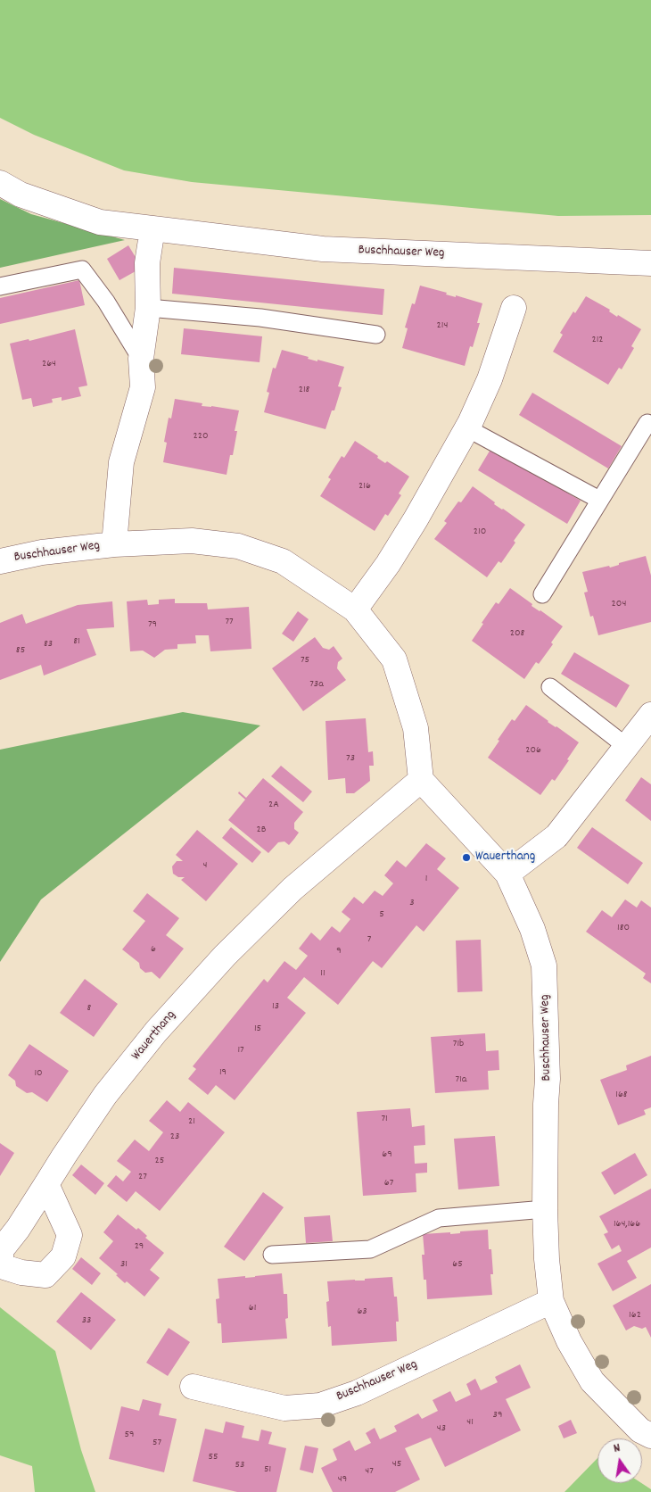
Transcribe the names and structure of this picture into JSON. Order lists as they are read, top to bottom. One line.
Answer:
{"streets":{"street":["Buschhauser Weg","Wauerthang"]},"crossings":[["Buschhauser Weg","Wauerthang"]],"places":["Wauerthang"],"house_numbers":["214","212","264","218","220","216","210","204","77","79","208","81","83","85","75","73a","206","73","2A","2B","4","1","3","5","180","7","6","9","11","13","8","15","71b","17","19","10","71a","168","71","21","23","69","25","27","67","164,166","29","31","65","61","63","162","33","39","41","43","59","57","55","45","53","51","47","49"],"north":"top"}
